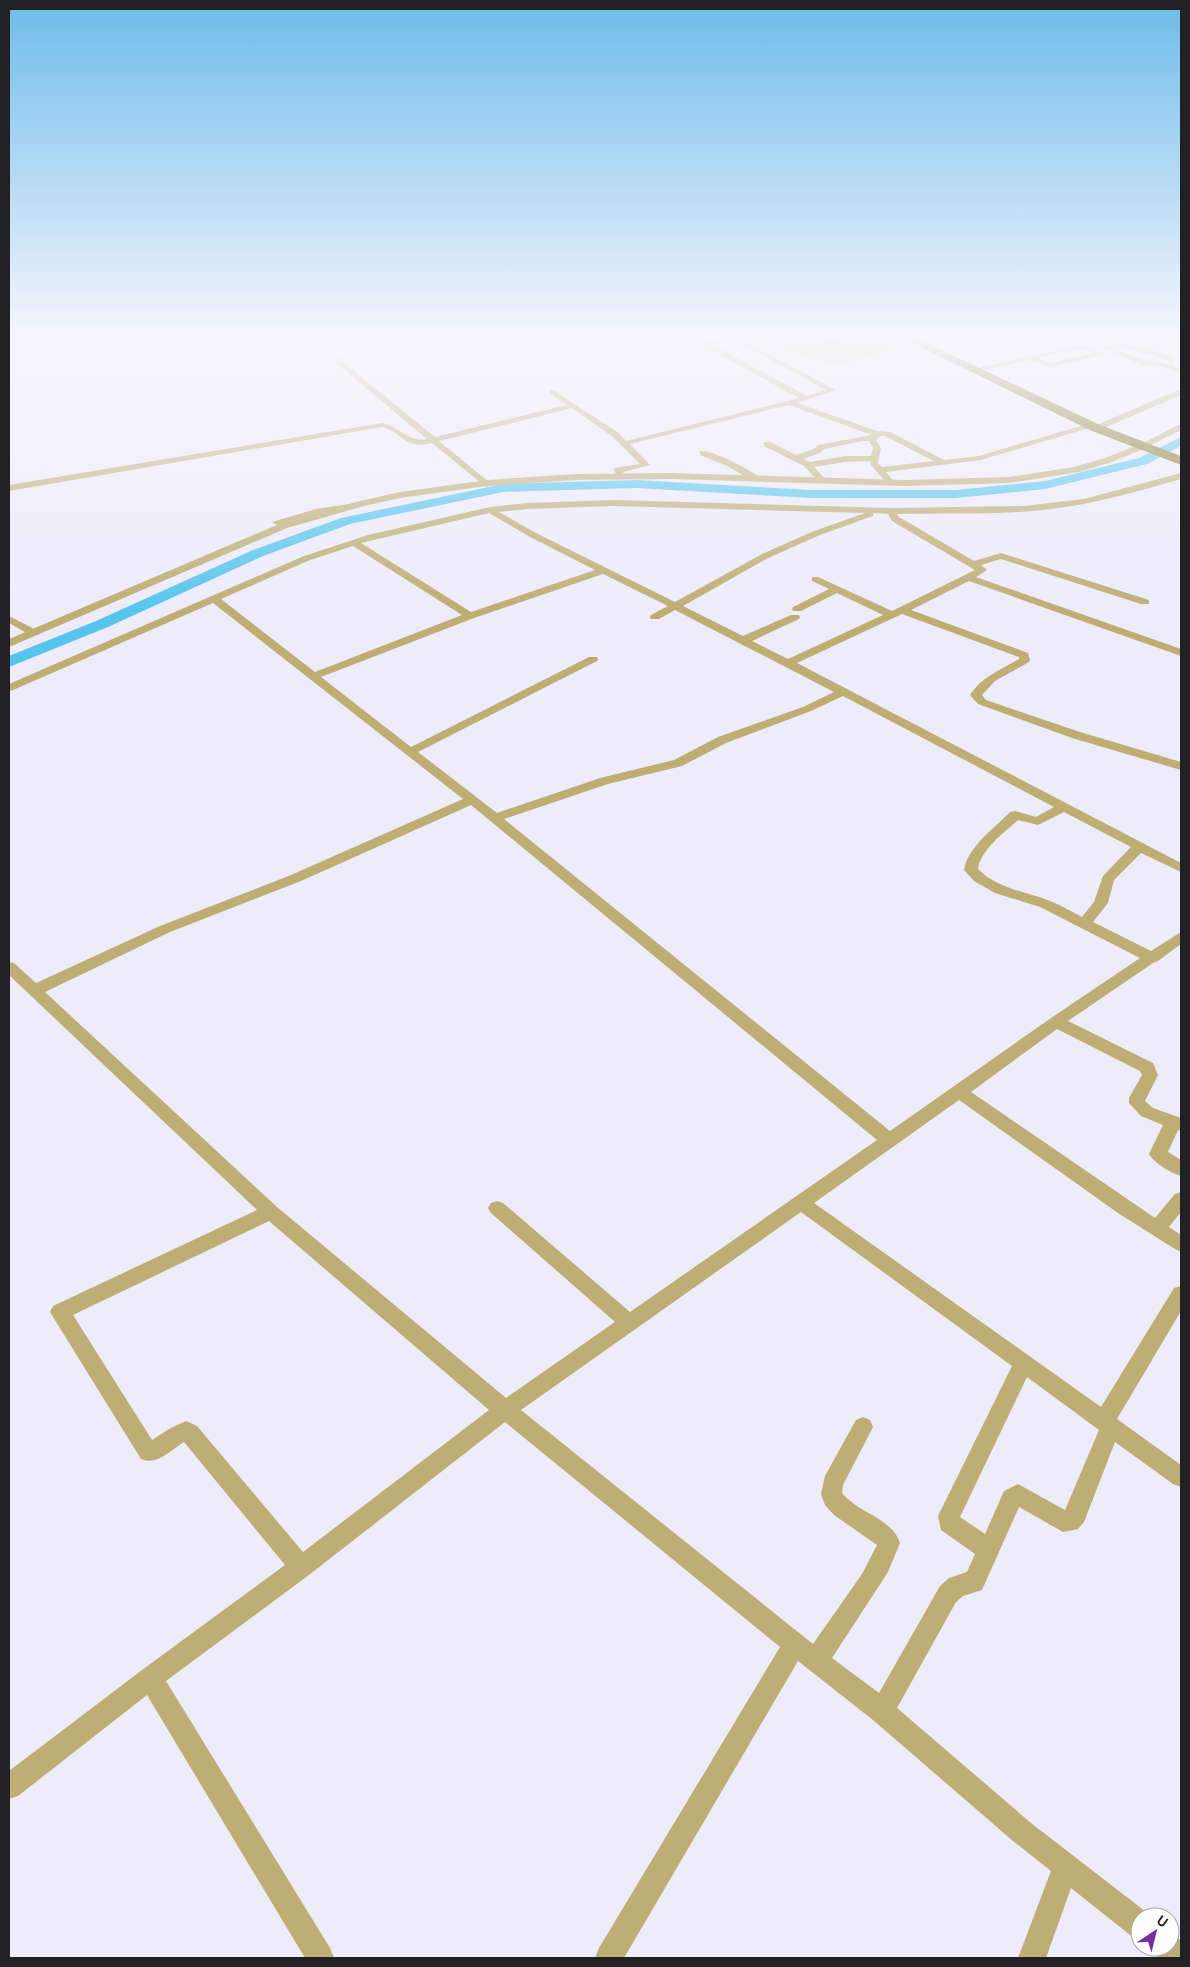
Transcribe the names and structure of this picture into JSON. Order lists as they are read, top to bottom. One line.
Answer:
{"north":"top right"}
